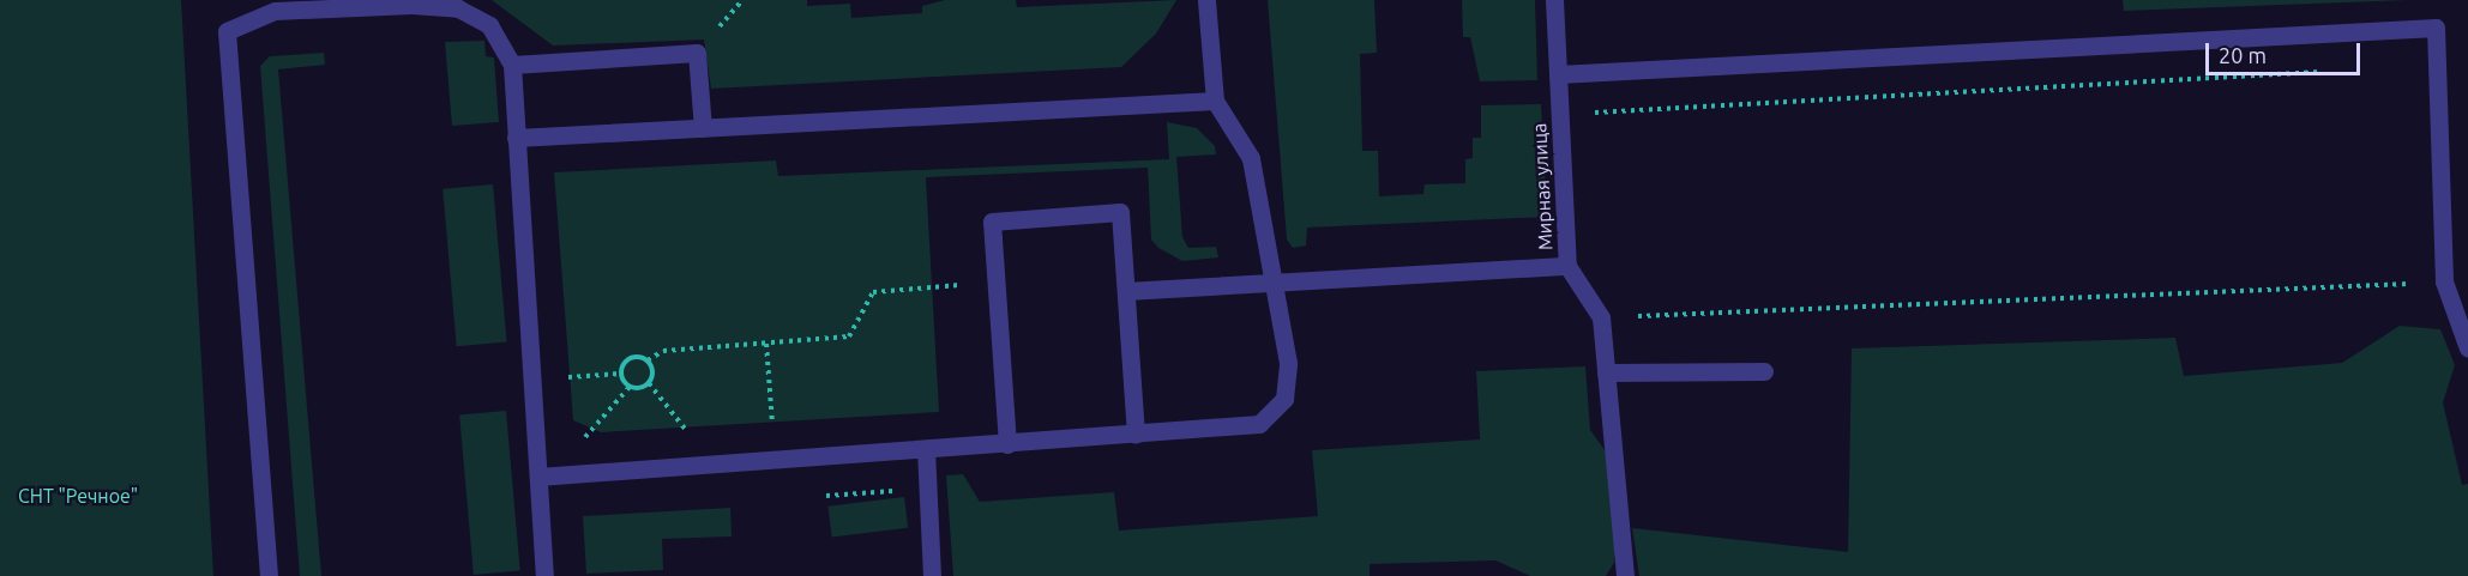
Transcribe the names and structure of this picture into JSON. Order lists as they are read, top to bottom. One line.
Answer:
{"streets":{"street":["Мирная улица"]},"parks":["СНТ \"Речное\""],"scale_bar":"20 m"}
